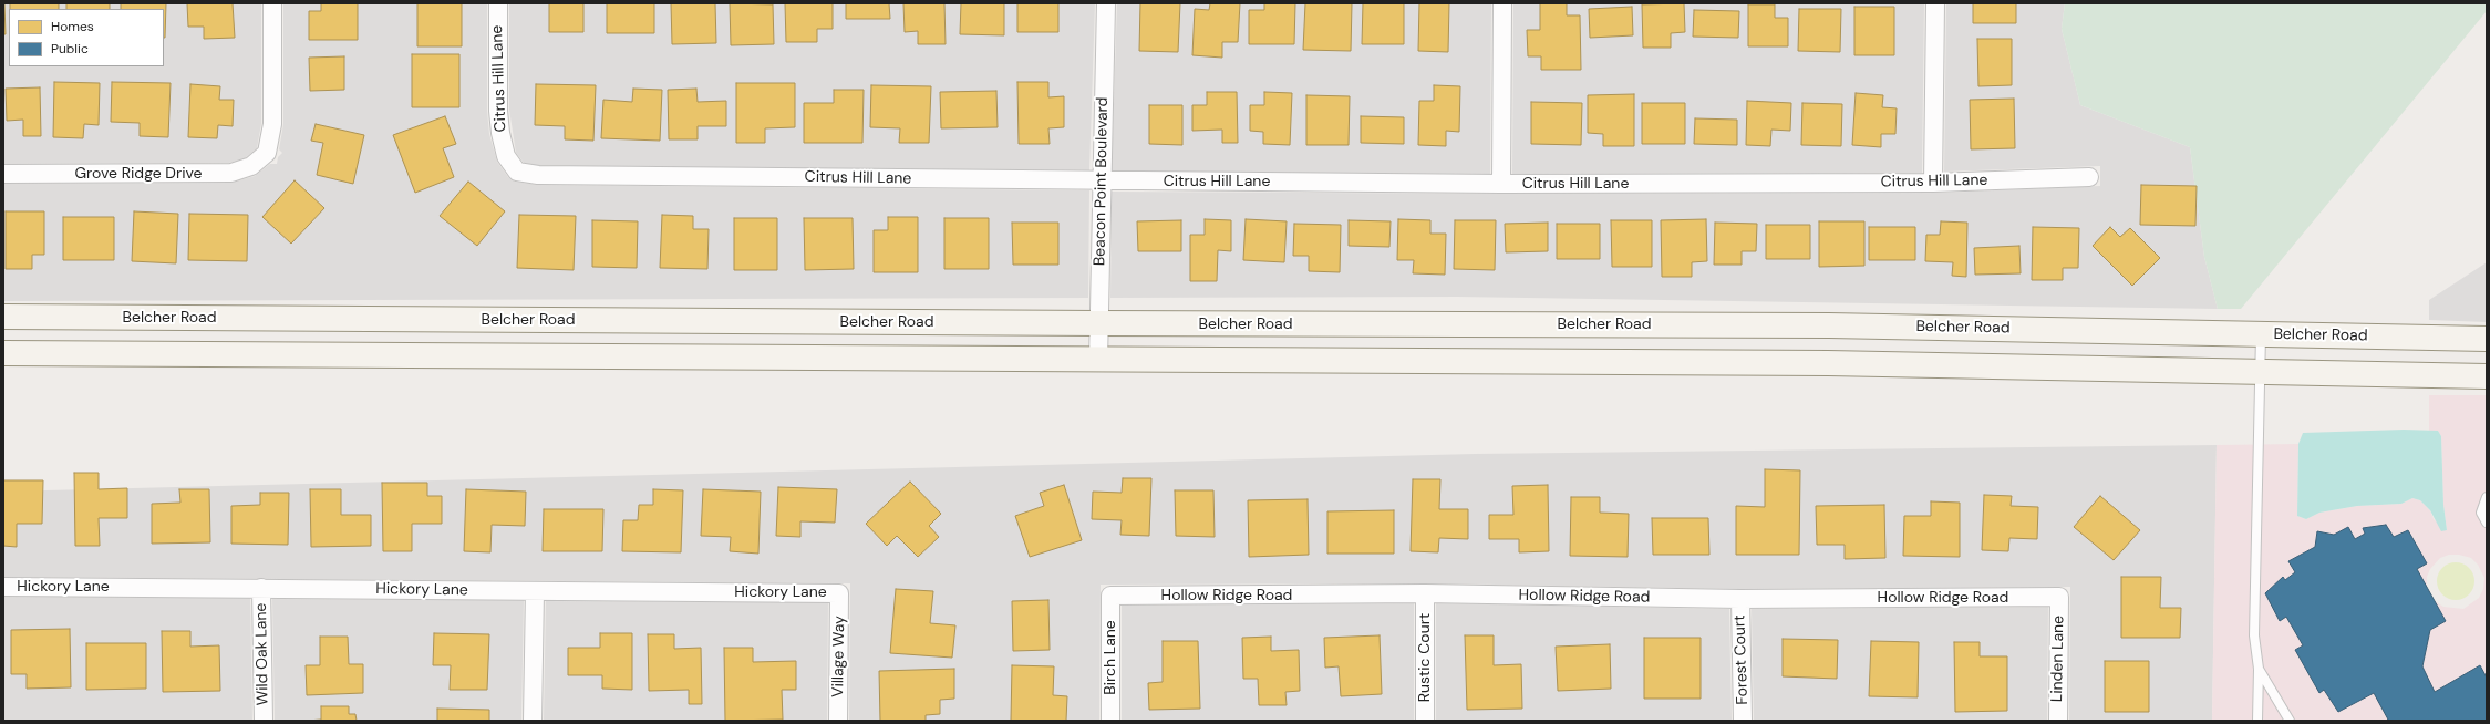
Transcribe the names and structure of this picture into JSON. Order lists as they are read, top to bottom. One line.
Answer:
{"streets":{"main road":["Belcher Road"],"street":["Citrus Hill Lane","Grove Ridge Drive","Beacon Point Boulevard","Hickory Lane","Hollow Ridge Road","Wild Oak Lane","Village Way","Birch Lane","Rustic Court","Linden Lane","Forest Court"]},"crossings":[["Citrus Hill Lane","Beacon Point Boulevard"],["Beacon Point Boulevard","Belcher Road"],["Hickory Lane","Wild Oak Lane"],["Hickory Lane","Village Way"],["Hollow Ridge Road","Birch Lane"],["Hollow Ridge Road","Rustic Court"],["Hollow Ridge Road","Linden Lane"],["Hollow Ridge Road","Forest Court"]],"legend":["Homes","Public"]}
